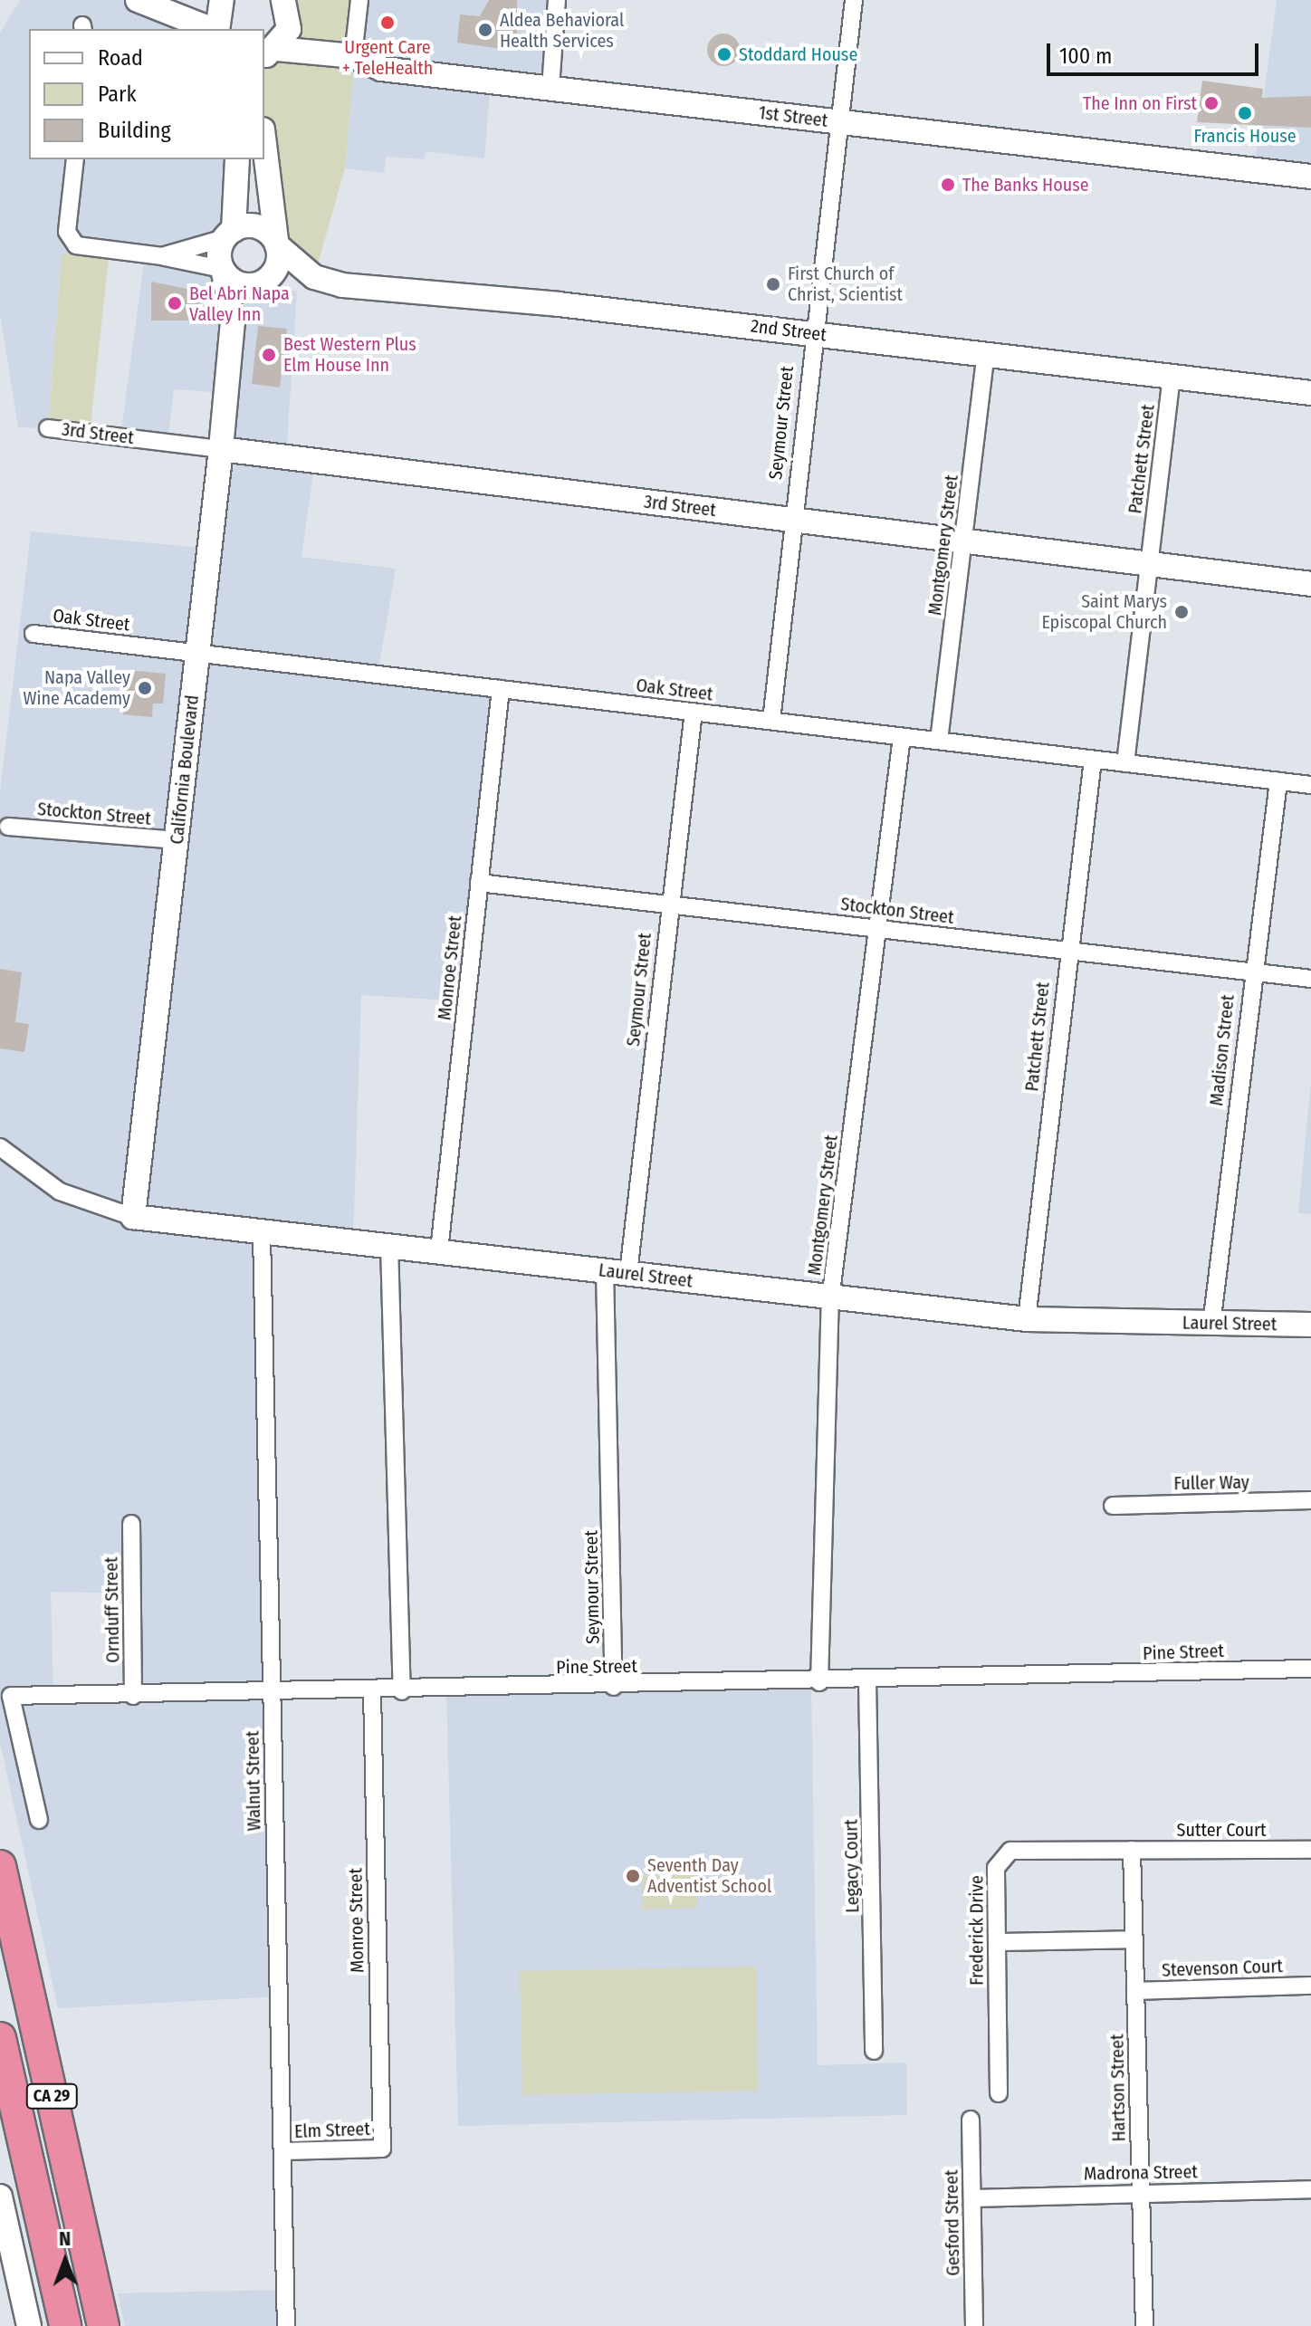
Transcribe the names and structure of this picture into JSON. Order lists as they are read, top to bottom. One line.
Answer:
{"streets":{"highway":["CA 29"],"street":["1st Street","2nd Street","Seymour Street","3rd Street","Patchett Street","Montgomery Street","Oak Street","California Boulevard","Stockton Street","Monroe Street","Madison Street","Laurel Street","Fuller Way","Ornduff Street","Pine Street","Walnut Street","Sutter Court","Legacy Court","Frederick Drive","Stevenson Court","Hartson Street","Elm Street","Madrona Street","Gesford Street"]},"crossings":[["1st Street","Seymour Street"],["2nd Street","Seymour Street"],["2nd Street","Patchett Street"],["2nd Street","Montgomery Street"],["2nd Street","California Boulevard"],["Seymour Street","3rd Street"],["Seymour Street","Oak Street"],["Seymour Street","Stockton Street"],["Seymour Street","Laurel Street"],["Seymour Street","Pine Street"],["3rd Street","Patchett Street"],["3rd Street","Montgomery Street"],["3rd Street","California Boulevard"],["Patchett Street","Oak Street"],["Patchett Street","Stockton Street"],["Patchett Street","Laurel Street"],["Montgomery Street","Oak Street"],["Montgomery Street","Stockton Street"],["Montgomery Street","Laurel Street"],["Montgomery Street","Pine Street"],["Oak Street","California Boulevard"],["Oak Street","Monroe Street"],["Oak Street","Madison Street"],["California Boulevard","Stockton Street"],["California Boulevard","Laurel Street"],["Stockton Street","Monroe Street"],["Stockton Street","Madison Street"],["Monroe Street","Laurel Street"],["Monroe Street","Pine Street"],["Monroe Street","Elm Street"],["Madison Street","Laurel Street"],["Laurel Street","Walnut Street"],["Ornduff Street","Pine Street"],["Pine Street","Walnut Street"],["Pine Street","Legacy Court"],["Walnut Street","Elm Street"],["Sutter Court","Frederick Drive"],["Sutter Court","Hartson Street"],["Frederick Drive","Hartson Street"],["Stevenson Court","Hartson Street"],["Hartson Street","Madrona Street"],["Madrona Street","Gesford Street"]],"places":["Urgent Care + TeleHealth","Aldea Behavioral Health Services","Stoddard House","The Inn on First","Francis House","The Banks House","First Church of Christ, Scientist","Bel Abri Napa Valley Inn","Best Western Plus Elm House Inn","Saint Marys Episcopal Church","Napa Valley Wine Academy","Seventh Day Adventist School"],"legend":["Road","Park","Building"],"scale_bar":"100 m","north":"top"}
